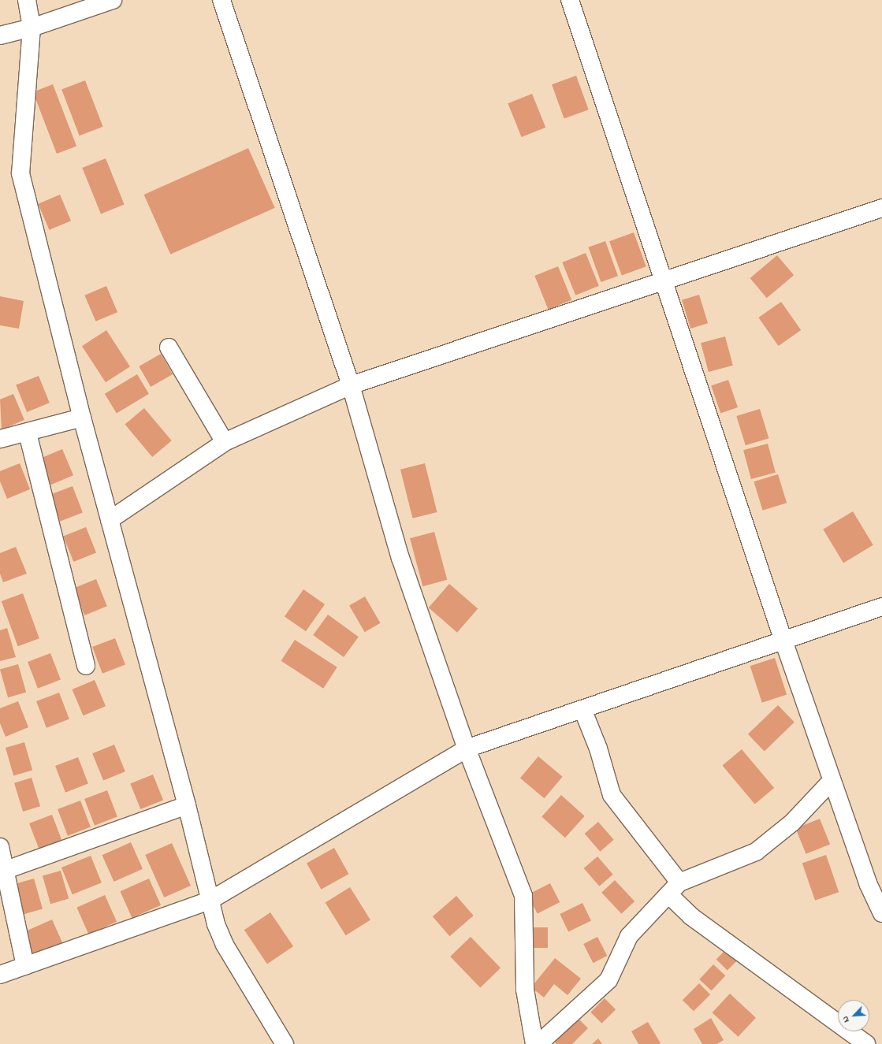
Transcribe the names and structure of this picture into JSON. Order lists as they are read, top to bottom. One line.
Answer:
{"north":"bottom left"}
